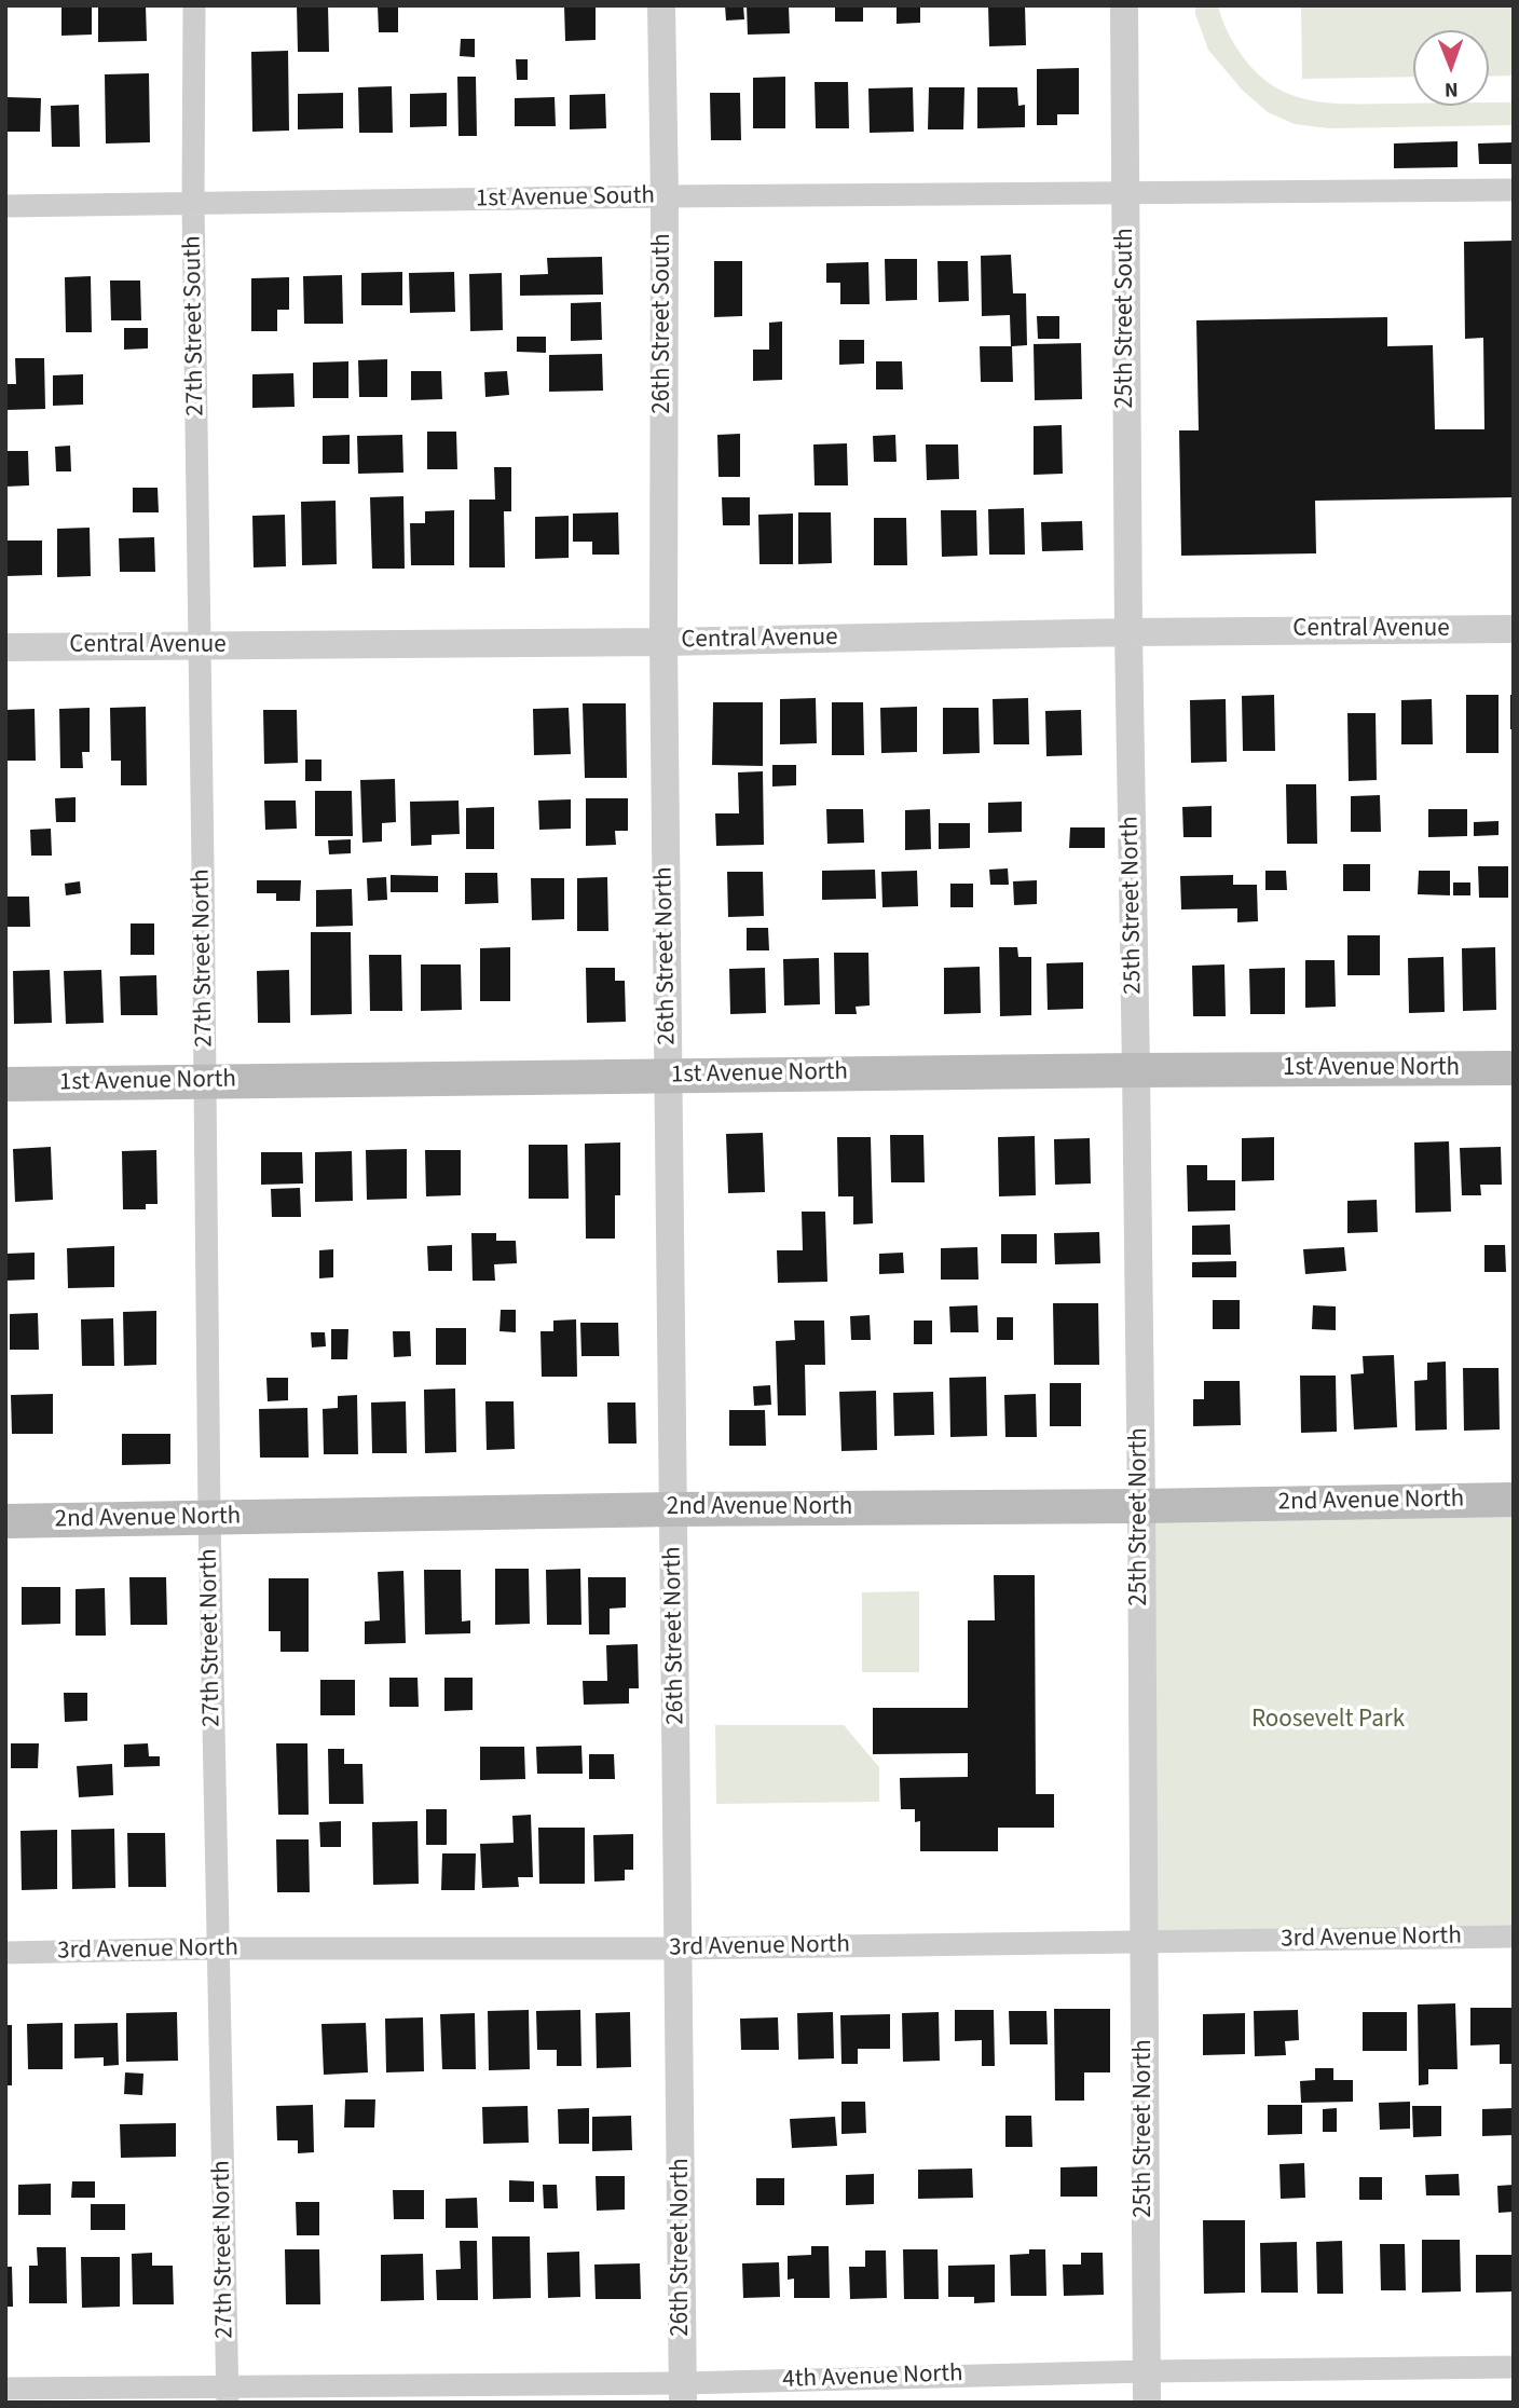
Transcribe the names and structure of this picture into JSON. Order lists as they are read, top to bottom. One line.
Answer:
{"streets":{"main road":["1st Avenue North","2nd Avenue North"],"street":["1st Avenue South","25th Street South","26th Street South","27th Street South","Central Avenue","25th Street North","26th Street North","27th Street North","3rd Avenue North","4th Avenue North"]},"crossings":[["1st Avenue South","25th Street South"],["1st Avenue South","26th Street South"],["1st Avenue South","27th Street South"],["25th Street South","Central Avenue"],["25th Street South","25th Street North"],["26th Street South","Central Avenue"],["26th Street South","26th Street North"],["27th Street South","Central Avenue"],["27th Street South","27th Street North"],["Central Avenue","25th Street North"],["Central Avenue","26th Street North"],["Central Avenue","27th Street North"],["25th Street North","1st Avenue North"],["25th Street North","2nd Avenue North"],["25th Street North","3rd Avenue North"],["25th Street North","4th Avenue North"],["26th Street North","1st Avenue North"],["26th Street North","2nd Avenue North"],["26th Street North","3rd Avenue North"],["26th Street North","4th Avenue North"],["27th Street North","1st Avenue North"],["27th Street North","2nd Avenue North"],["27th Street North","3rd Avenue North"],["27th Street North","4th Avenue North"]],"parks":["Roosevelt Park"],"north":"bottom"}
